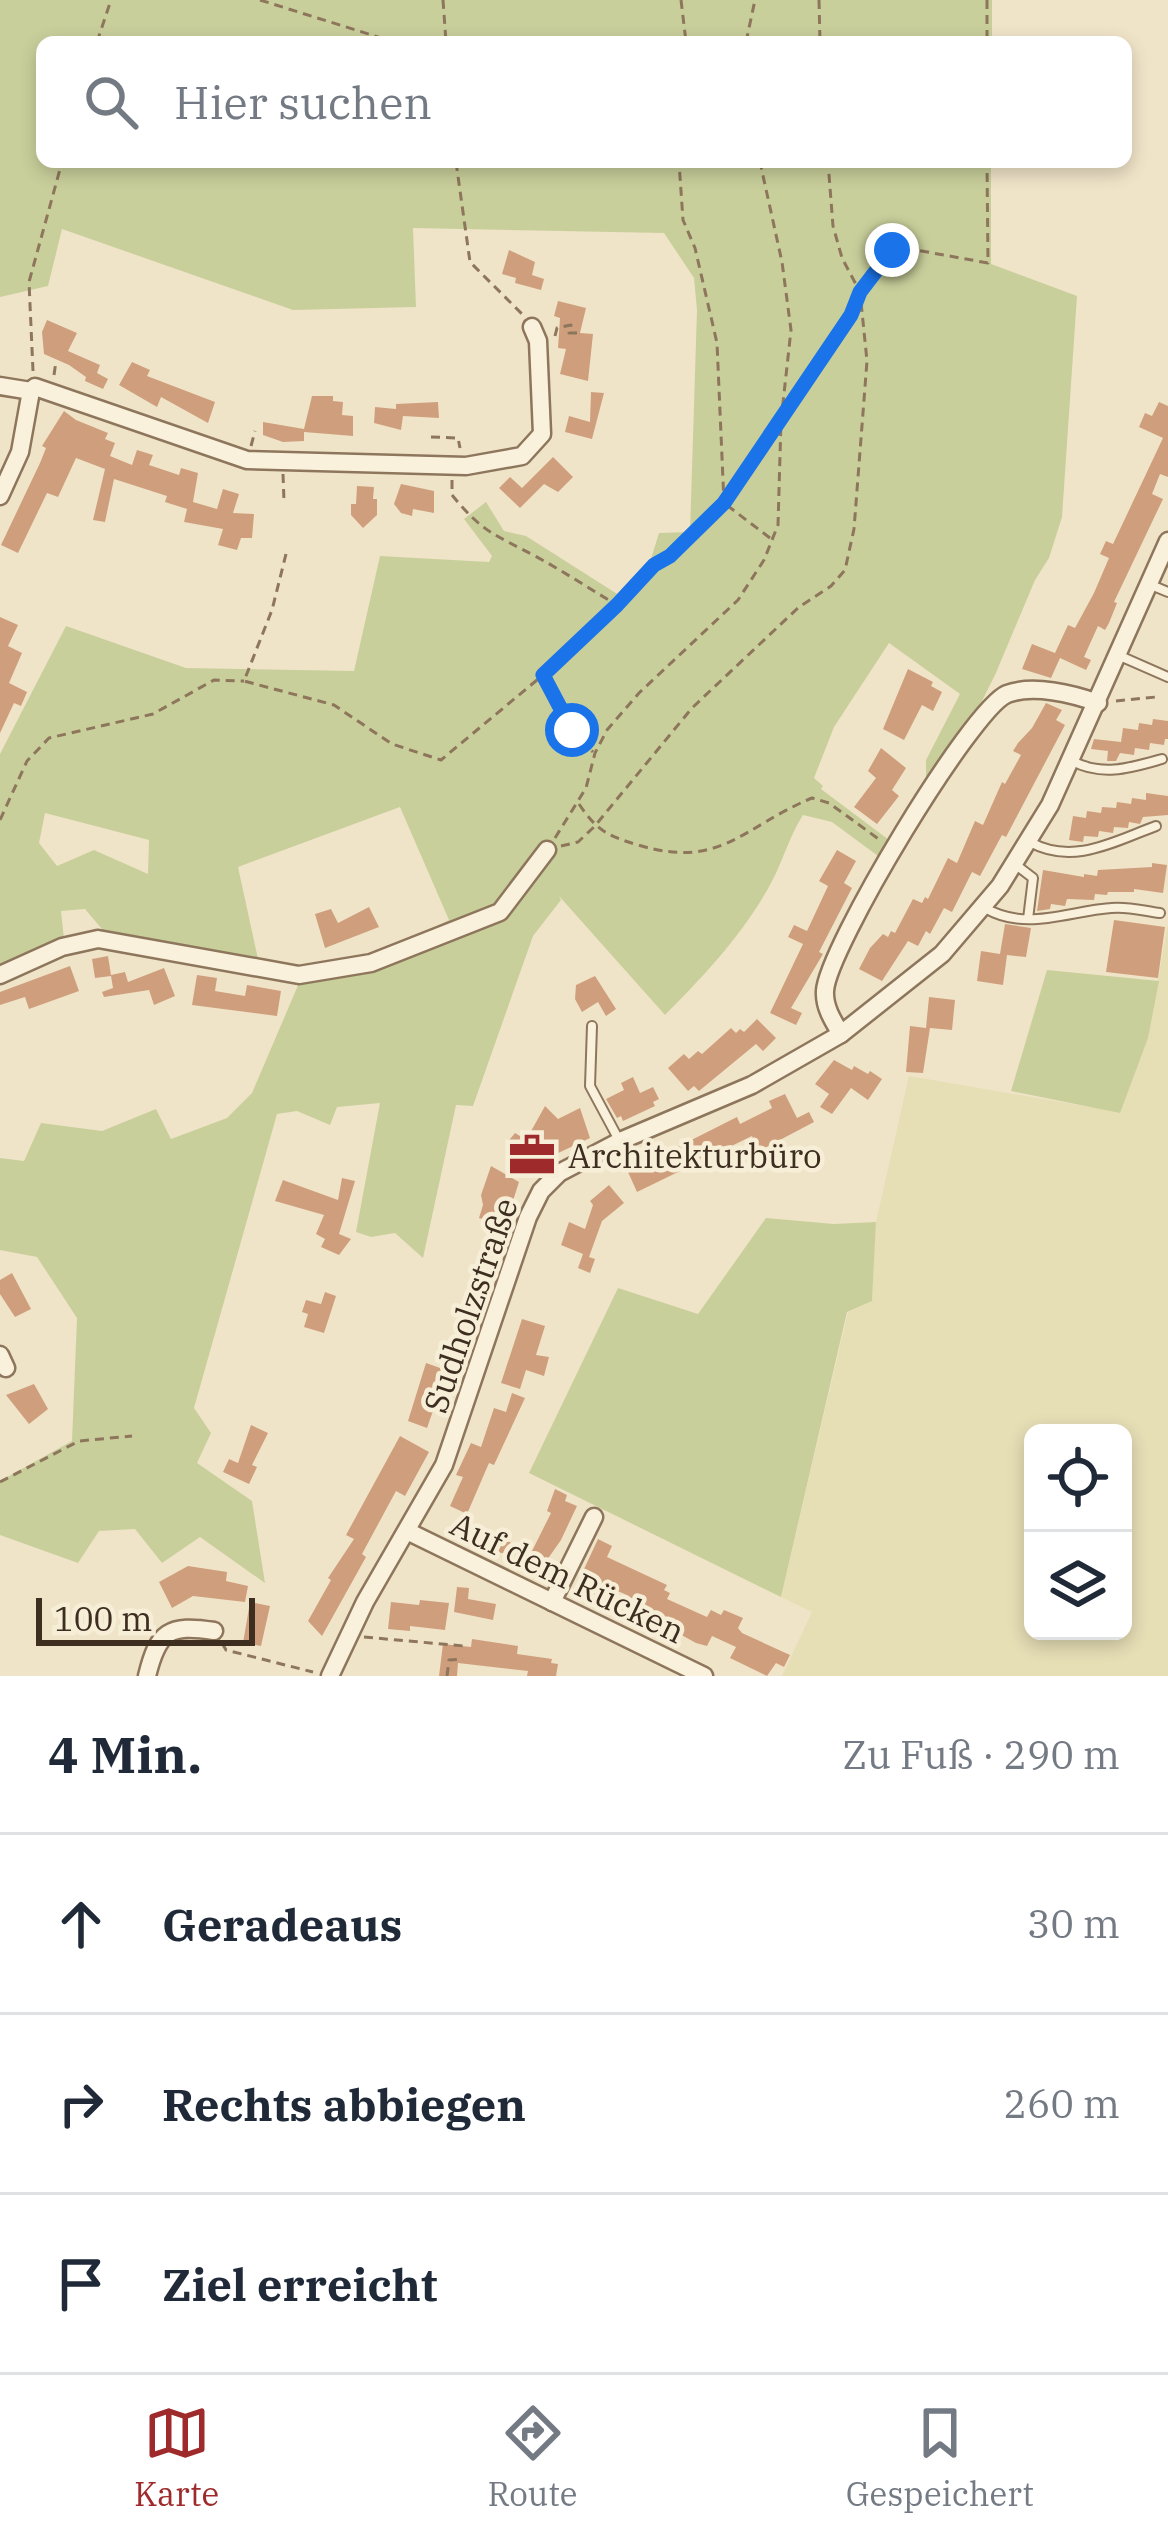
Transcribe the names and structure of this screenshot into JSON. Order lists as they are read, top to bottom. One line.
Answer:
{"streets":{"street":["Sudholzstraße","Auf dem Rücken"]},"crossings":[["Sudholzstraße","Auf dem Rücken"]],"places":{"office":["Architekturbüro"]},"scale_bar":"100 m","page":{"search":"Hier suchen","scale":"100 m","heading":["4 Min.","Zu Fuß · 290 m"],"list":[["Geradeaus","30 m"],["Rechts abbiegen","260 m"],"Ziel erreicht"],"nav":["Karte","Route","Gespeichert"]}}
